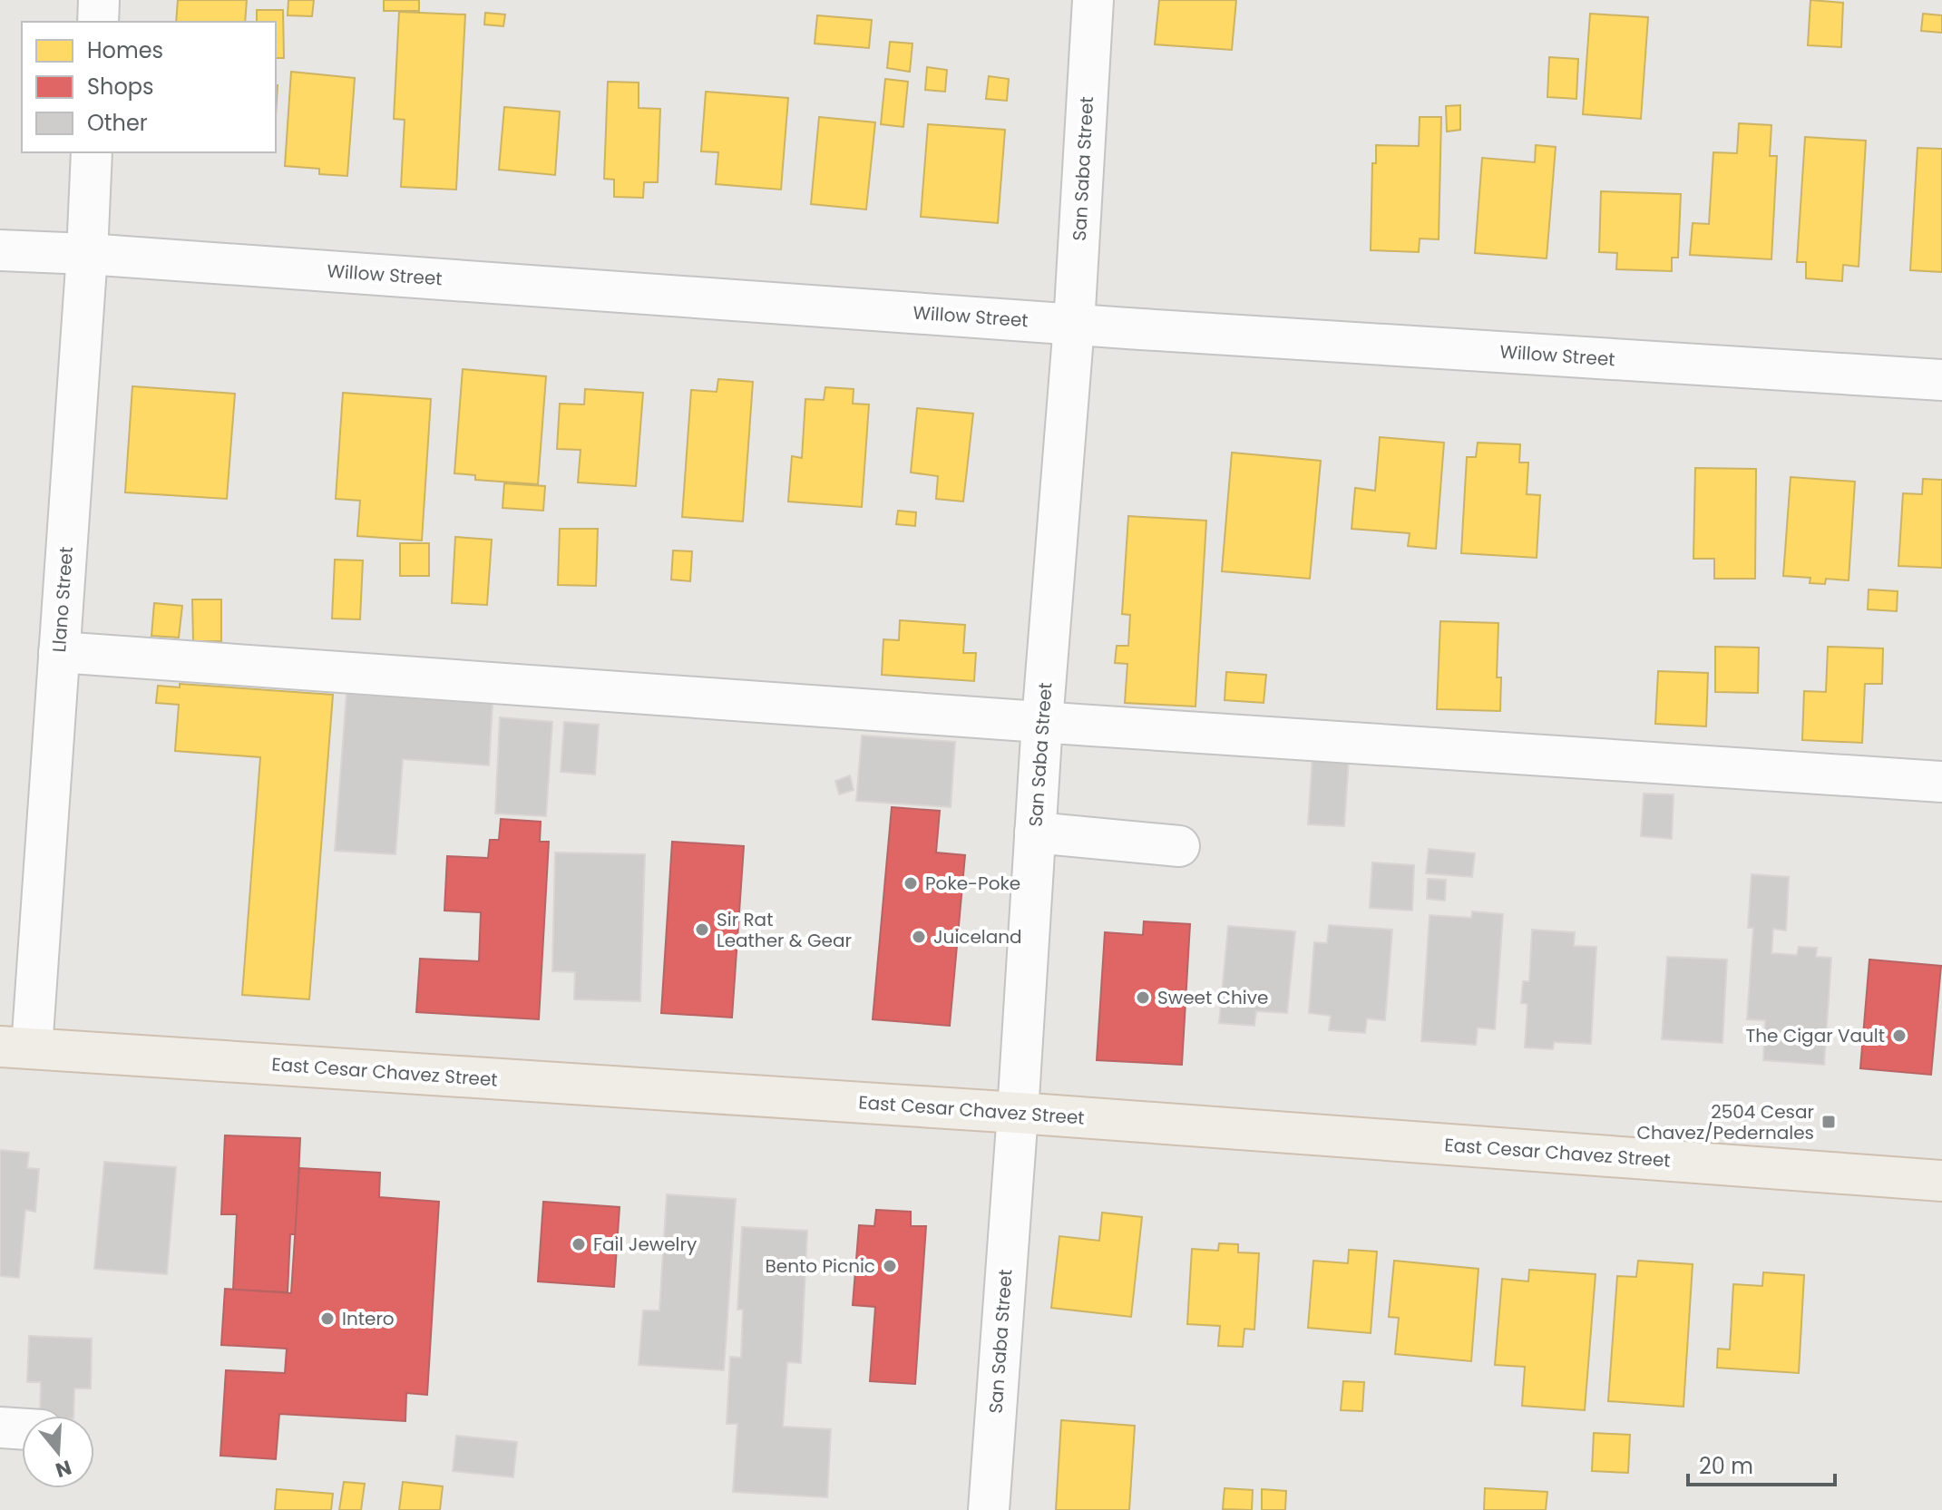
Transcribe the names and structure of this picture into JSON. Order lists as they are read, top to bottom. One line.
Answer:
{"streets":{"main road":["East Cesar Chavez Street"],"street":["San Saba Street","Willow Street","Llano Street"]},"crossings":[["San Saba Street","Willow Street"],["San Saba Street","East Cesar Chavez Street"],["Willow Street","Llano Street"],["Llano Street","East Cesar Chavez Street"]],"places":{"other":["Poke-Poke","Sir Rat Leather & Gear","Juiceland","Sweet Chive","The Cigar Vault","Fail Jewelry","Bento Picnic","Intero"],"transit":["2504 Cesar Chavez/Pedernales"]},"legend":["Homes","Shops","Other"],"scale_bar":"20 m","north":"bottom"}
